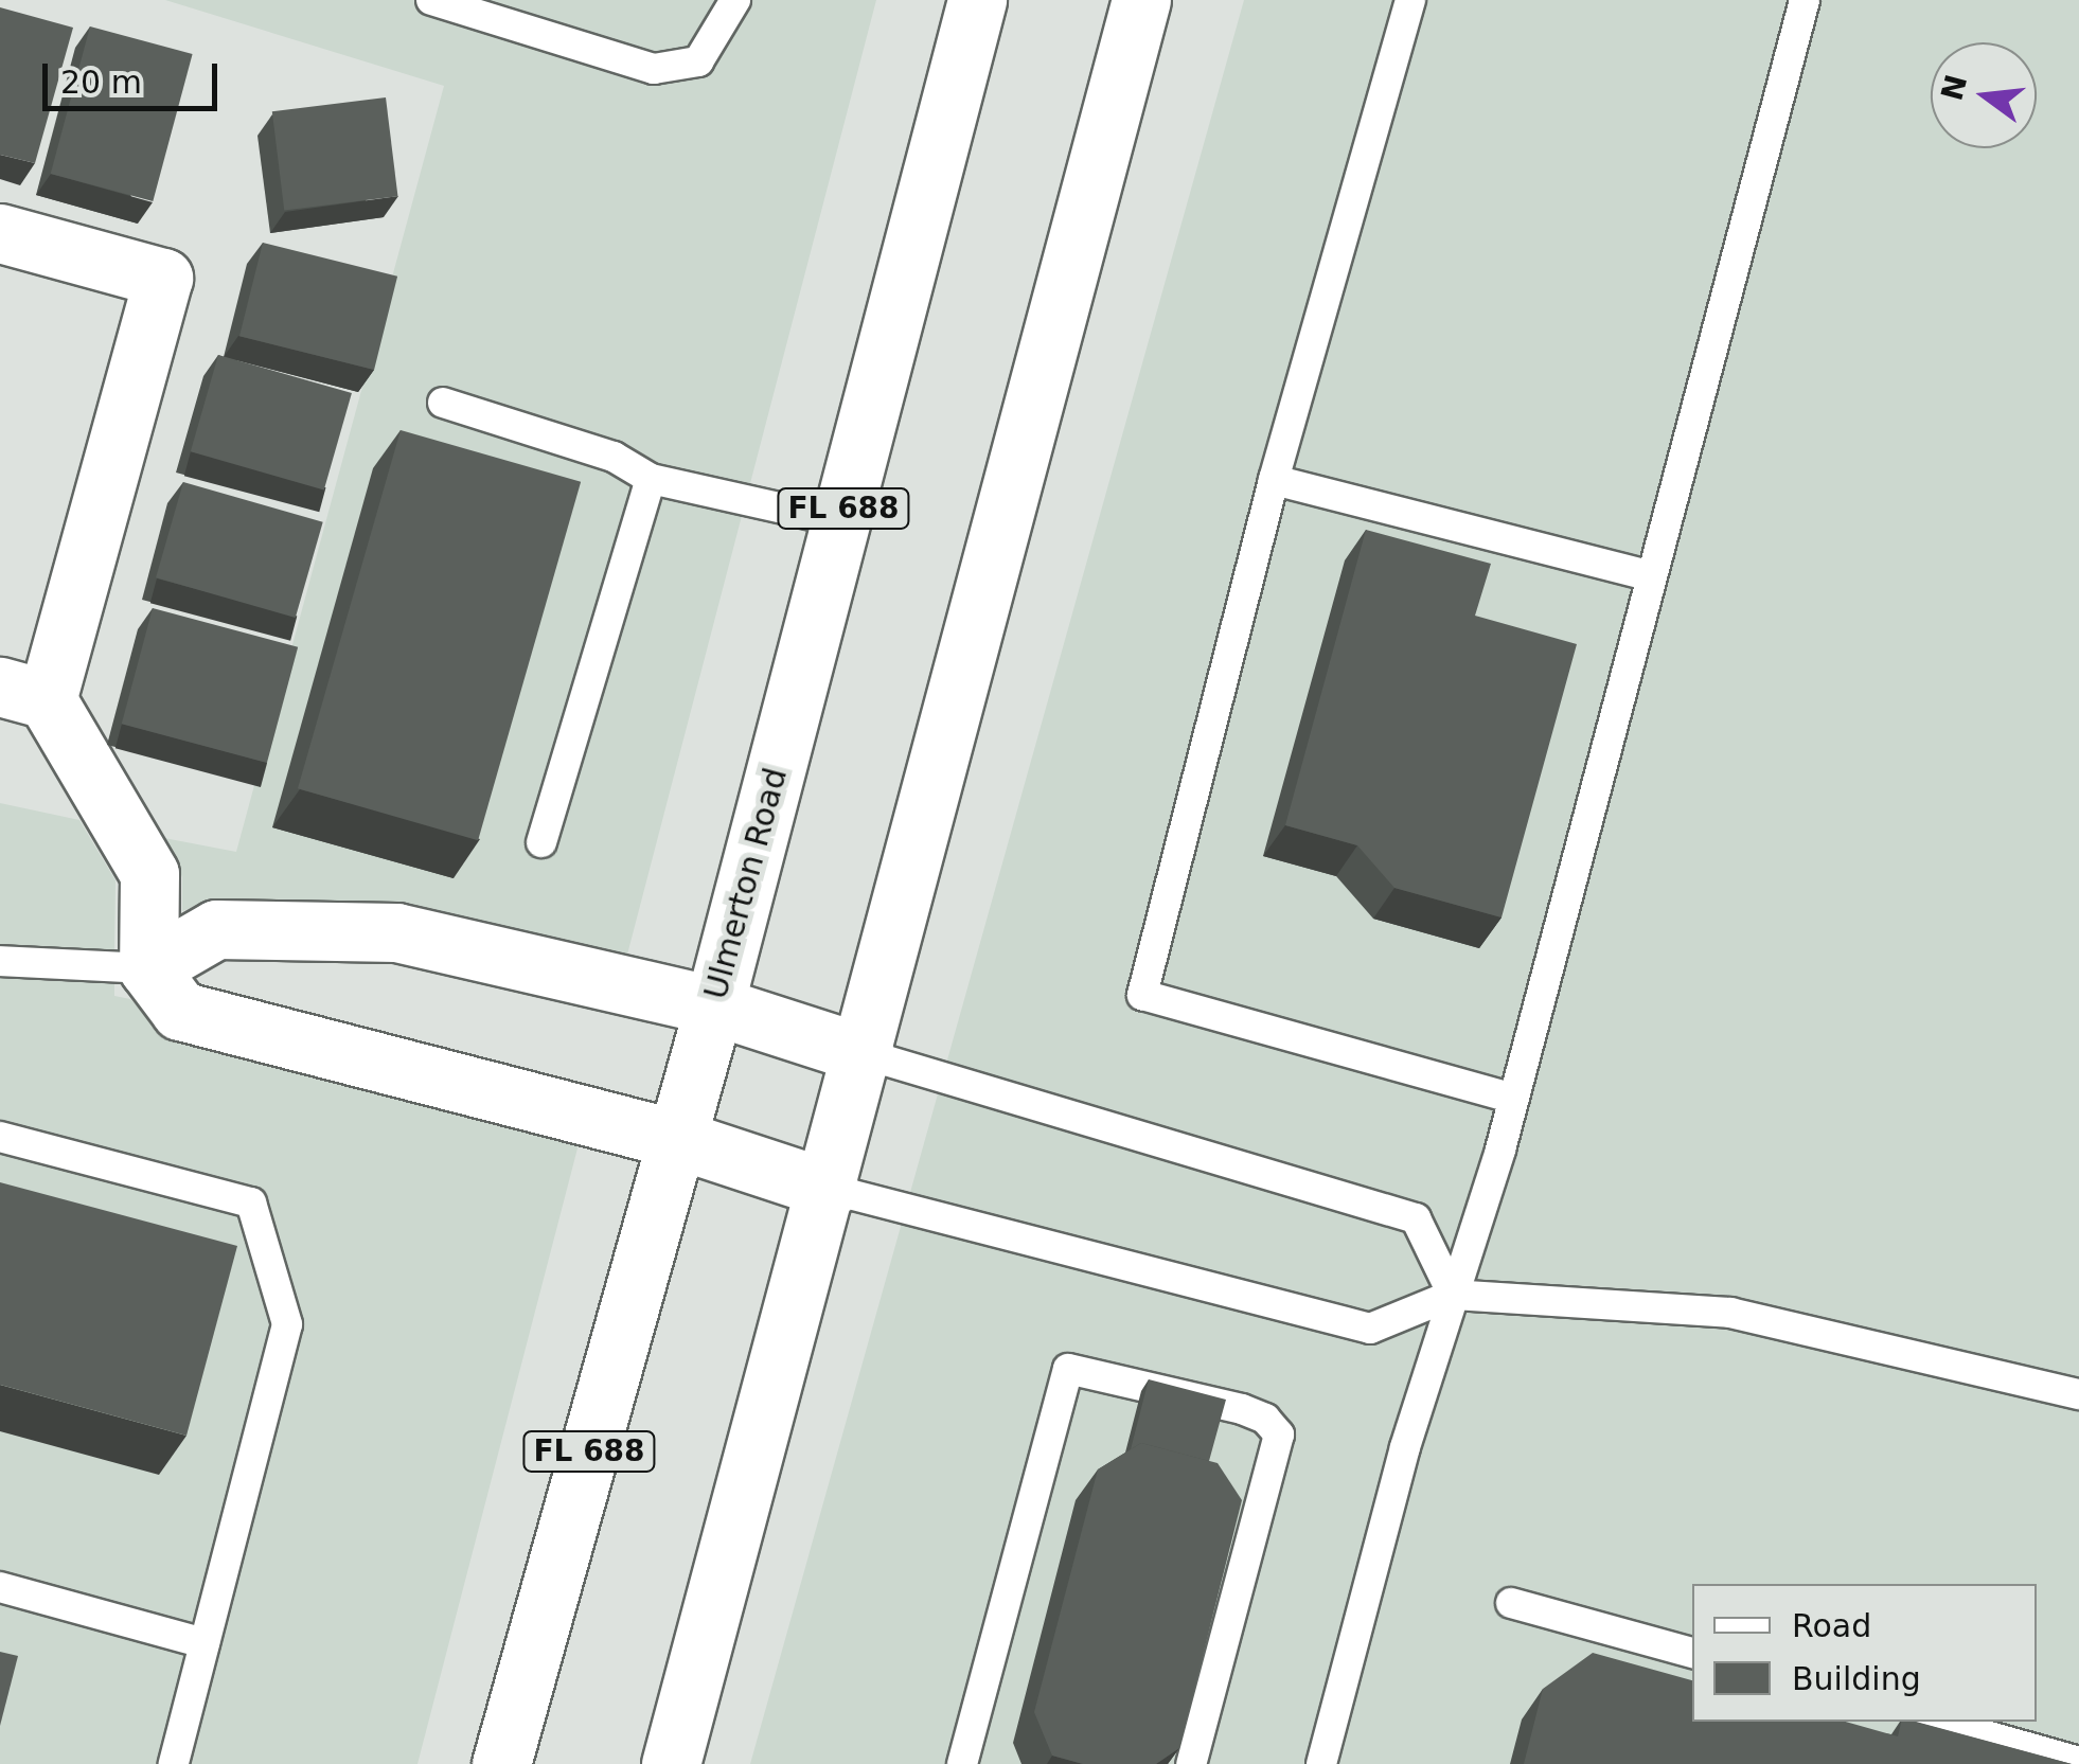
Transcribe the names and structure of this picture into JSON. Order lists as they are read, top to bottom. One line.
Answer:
{"streets":{"main road":["FL 688","Ulmerton Road"]},"legend":["Road","Building"],"scale_bar":"20 m","north":"left"}
